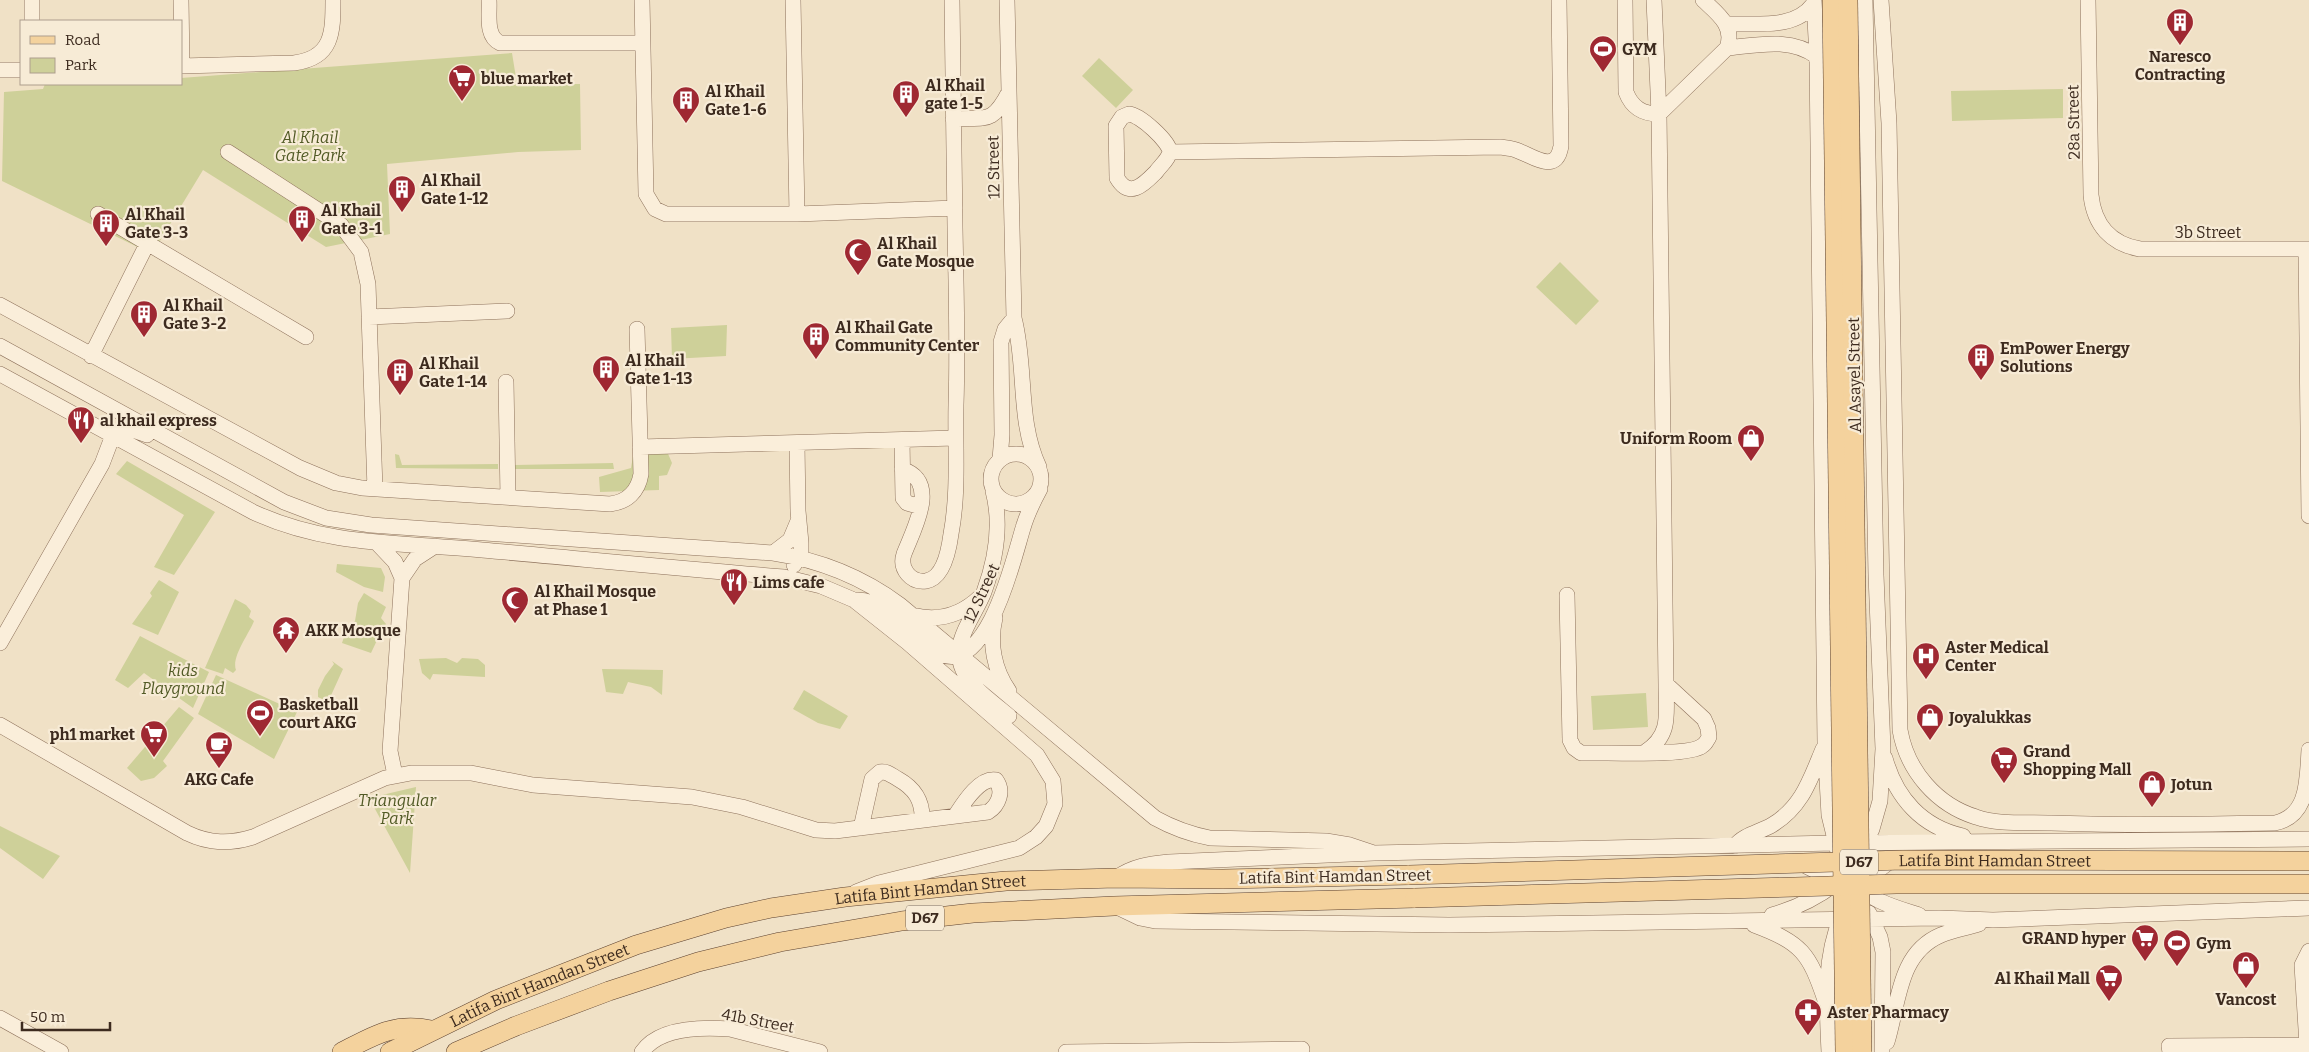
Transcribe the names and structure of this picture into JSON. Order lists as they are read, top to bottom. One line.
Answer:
{"streets":{"main road":["Latifa Bint Hamdan Street","D67"],"street":["28a Street","12 Street","3b Street","Al Asayel Street","41b Street"]},"crossings":[["28a Street","3b Street"]],"parks":["Al Khail Gate Park","kids Playground","Triangular Park"],"places":{"building":["Naresco Contracting","Al Khail gate 1-5","Al Khail Gate 1-6","Al Khail Gate 1-12","Al Khail Gate 3-1","Al Khail Gate 3-3","Al Khail Gate 3-2","Al Khail Gate Community Center","EmPower Energy Solutions","Al Khail Gate 1-13","Al Khail Gate 1-14"],"sports":["GYM","Basketball court AKG","Gym"],"supermarket":["blue market","ph1 market","Grand Shopping Mall","GRAND hyper","Al Khail Mall"],"mosque":["Al Khail Gate Mosque","Al Khail Mosque at Phase 1"],"restaurant":["al khail express","Lims cafe"],"shop":["Uniform Room","Joyalukkas","Jotun","Vancost"],"temple":["AKK Mosque"],"hospital":["Aster Medical Center"],"cafe":["AKG Cafe"],"pharmacy":["Aster Pharmacy"]},"legend":["Road","Park"],"scale_bar":"50 m"}
